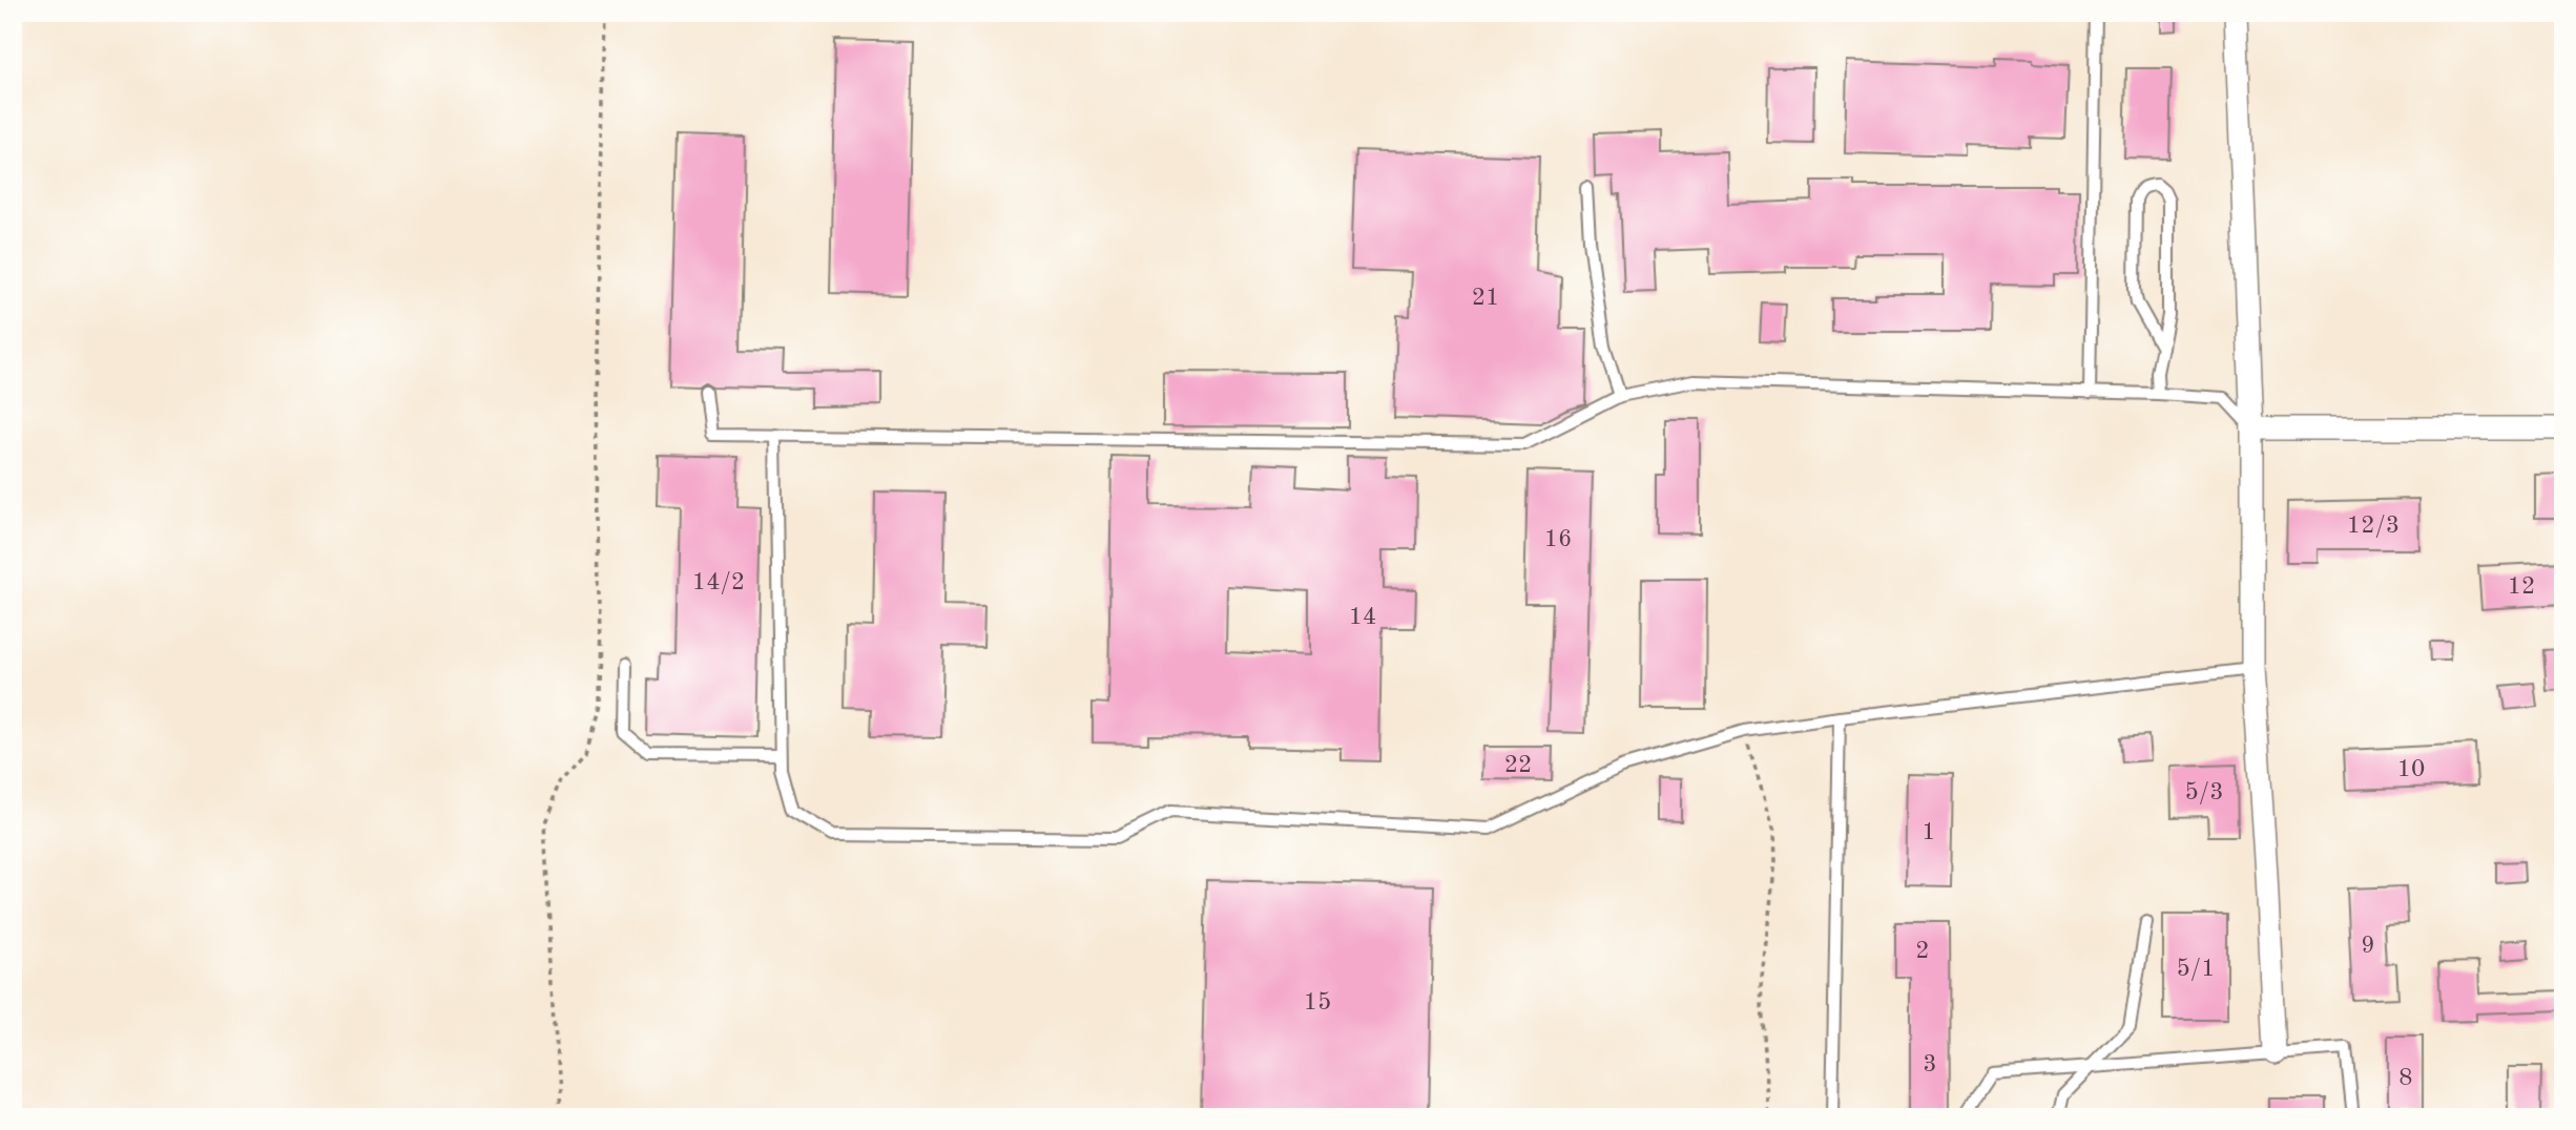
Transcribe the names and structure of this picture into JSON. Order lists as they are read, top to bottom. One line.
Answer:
{"house_numbers":["21","12/3","16","14/2","12","14","22","10","5/3","1","9","2","5/1","15","3","8"]}
